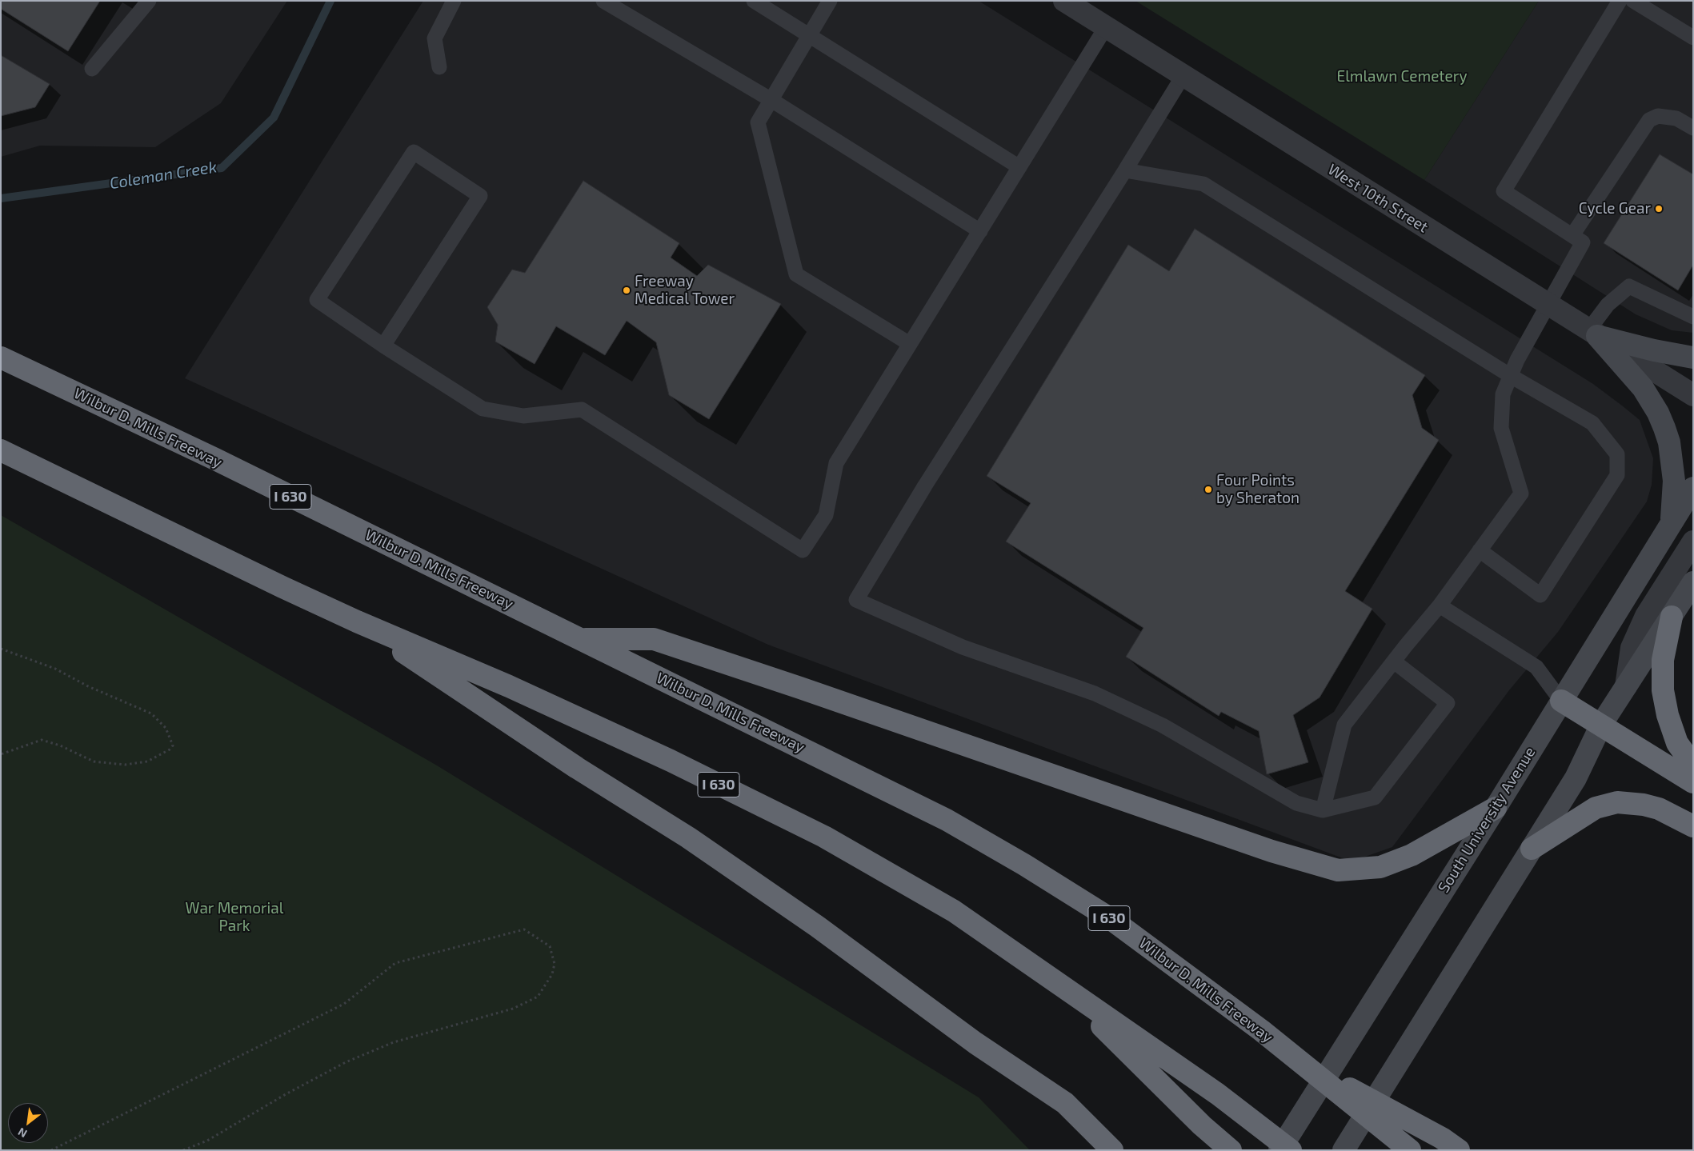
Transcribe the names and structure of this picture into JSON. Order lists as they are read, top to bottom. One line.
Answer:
{"streets":{"highway":["Wilbur D. Mills Freeway","I 630"],"main road":["South University Avenue"],"street":["West 10th Street"]},"water":["Coleman Creek"],"parks":["Elmlawn Cemetery","War Memorial Park"],"places":["Cycle Gear","Freeway Medical Tower","Four Points by Sheraton"],"north":"bottom left"}
